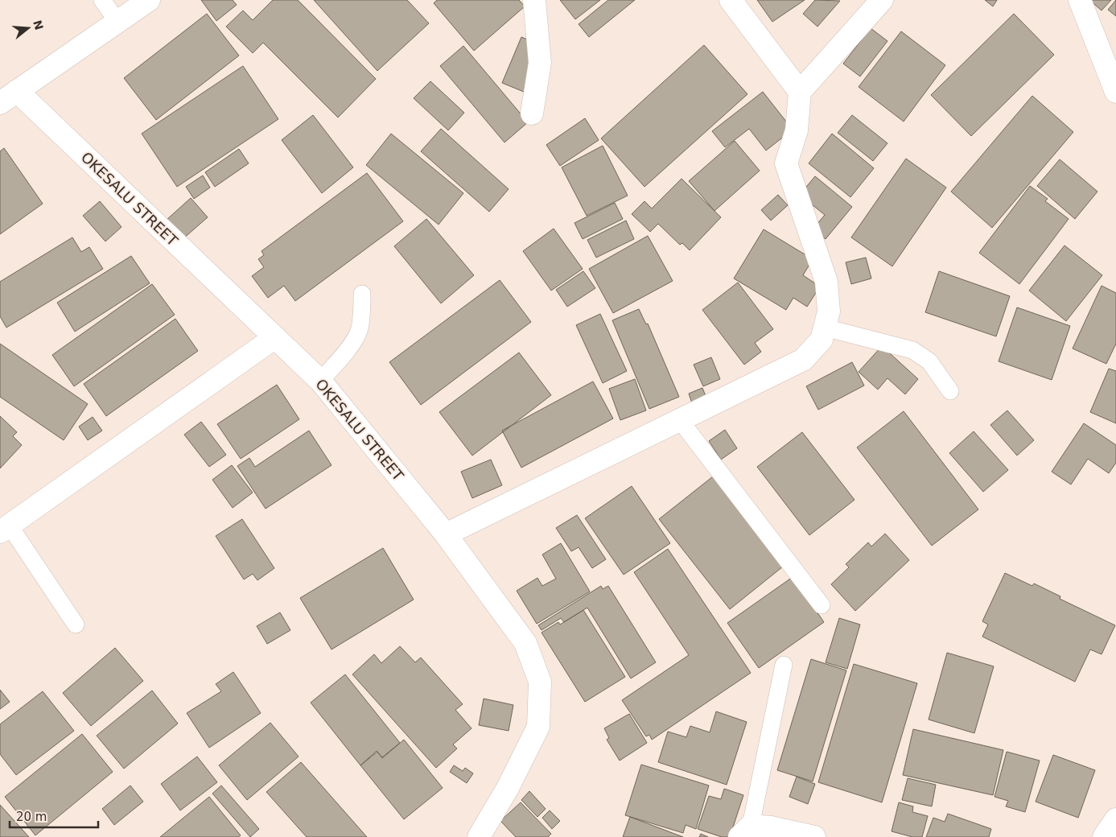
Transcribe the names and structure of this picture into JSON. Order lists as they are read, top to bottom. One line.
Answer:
{"streets":{"street":["OKESALU STREET"]},"scale_bar":"20 m","north":"right"}
